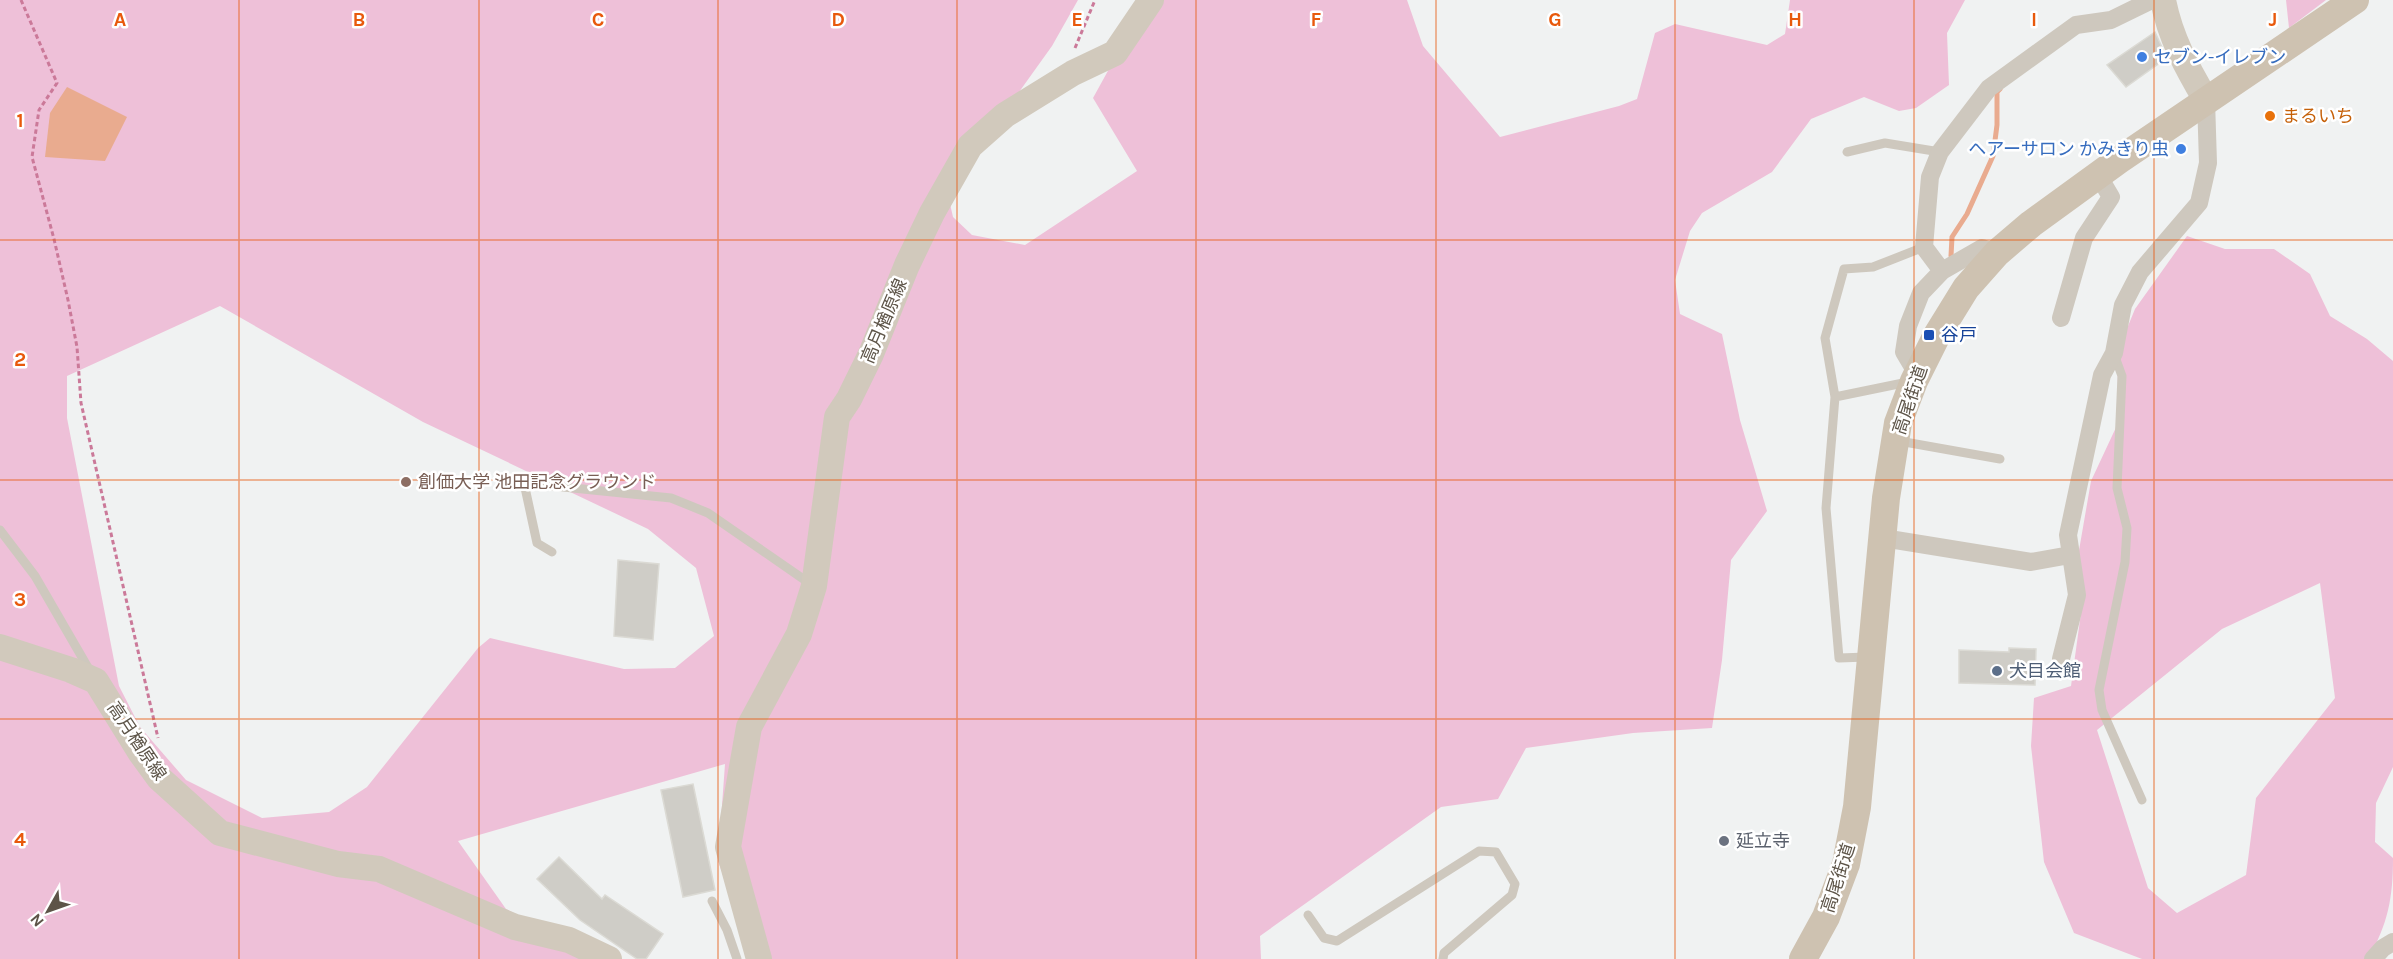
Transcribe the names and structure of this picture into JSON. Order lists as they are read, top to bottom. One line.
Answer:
{"streets":{"main road":["高月楢原線","高尾街道"]},"places":{"other":["セブン-イレブン","まるいち","ヘアーサロン かみきり虫","創価大学 池田記念グラウンド","犬目会館","延立寺"],"transit":["谷戸"]},"north":"bottom left","grid":{"columns":["A","B","C","D","E","F","G","H","I","J"],"rows":["1","2","3","4"]}}
